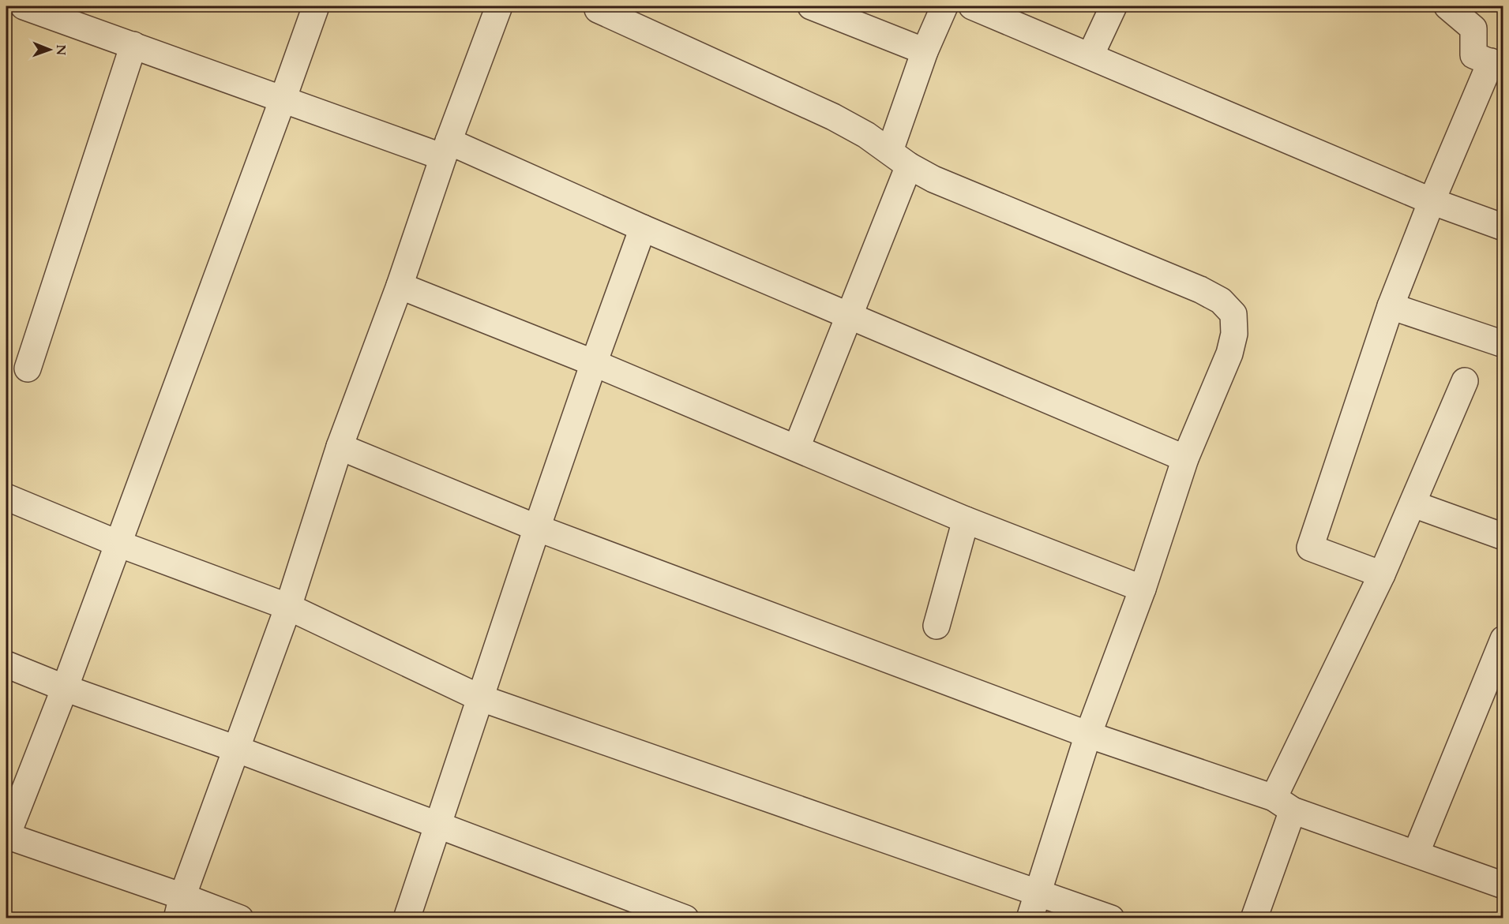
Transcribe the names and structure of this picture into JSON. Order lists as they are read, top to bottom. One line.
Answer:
{"north":"right"}
